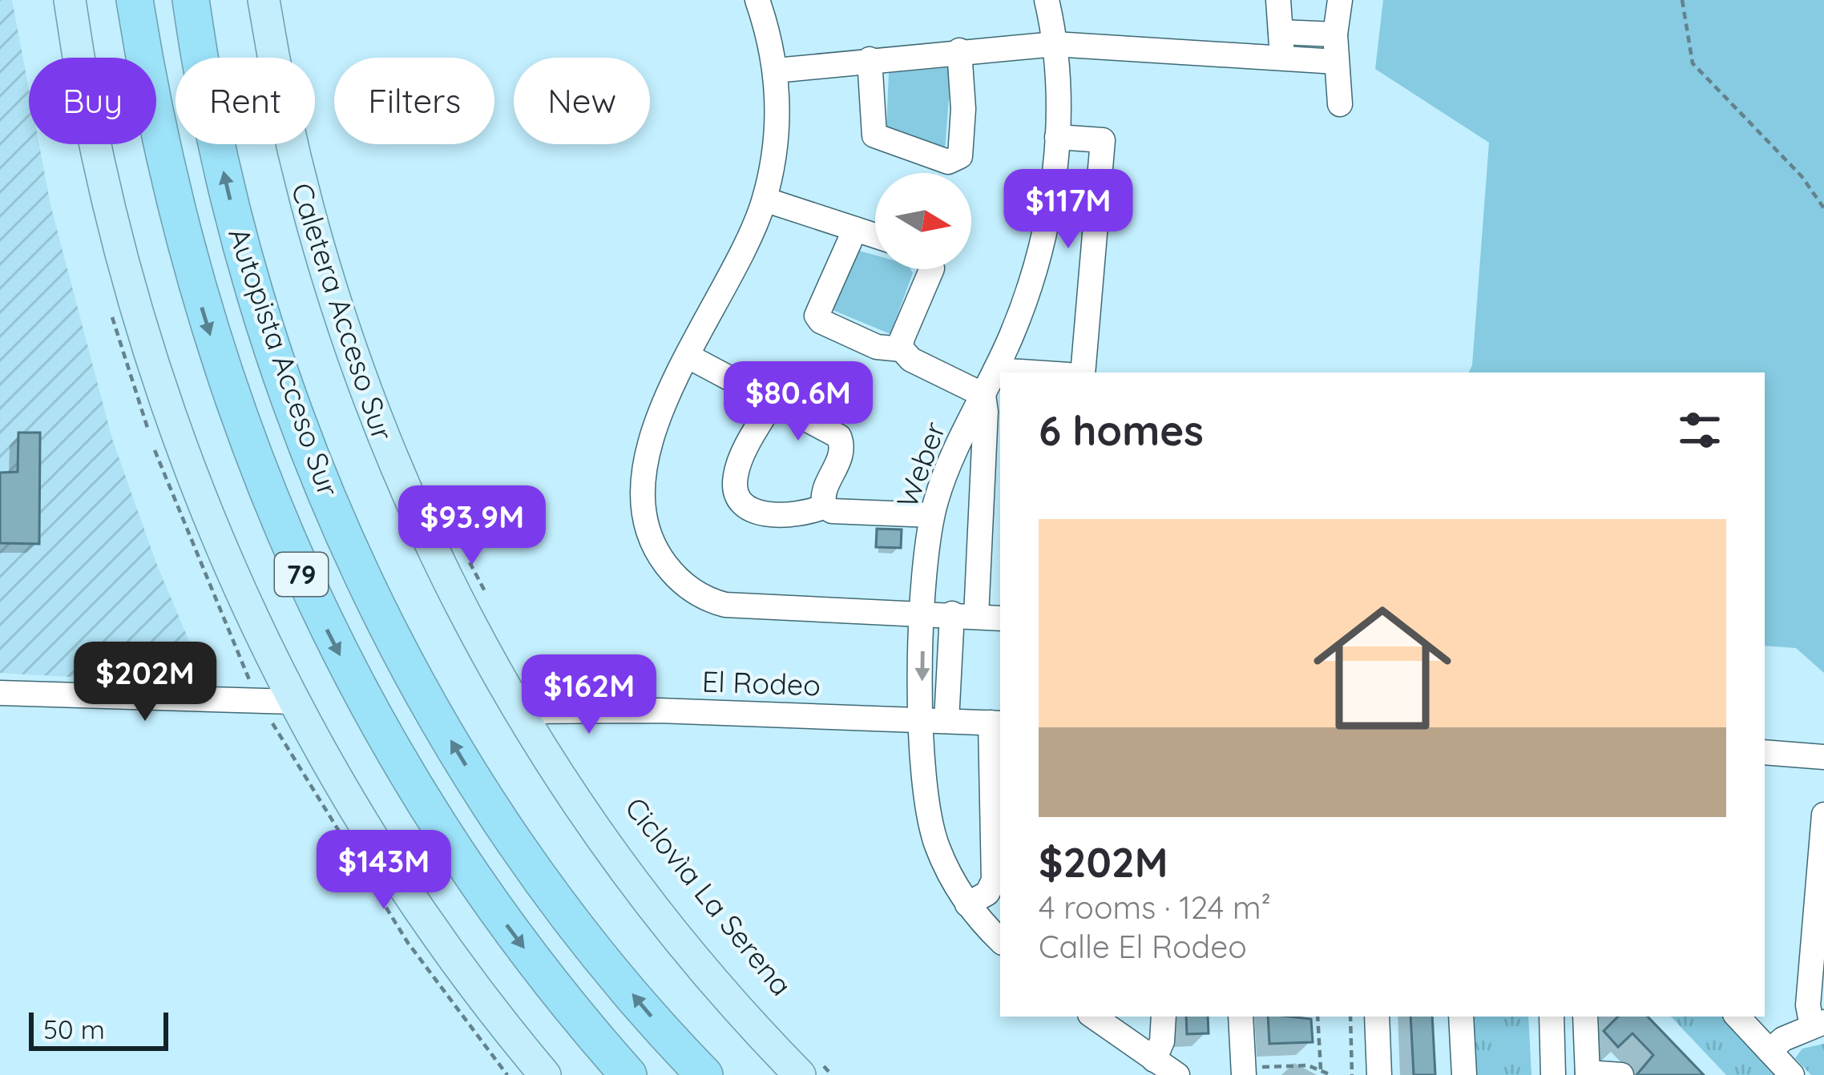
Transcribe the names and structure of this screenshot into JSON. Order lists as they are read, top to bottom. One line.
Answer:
{"streets":{"highway":["Autopista Acceso Sur","79"],"main road":["Caletera Acceso Sur"],"street":["Weber","El Rodeo"]},"crossings":[["Caletera Acceso Sur","El Rodeo"],["Weber","El Rodeo"]],"scale_bar":"50 m","north":"right","page":{"chip":["Buy","Rent","Filters","New"],"price":["$117M","$80.6M","$93.9M","$202M","$162M","$143M"],"heading":"6 homes","list":[{"name":"$202M","note":"4 rooms · 124 m² · Calle El Rodeo"}],"scale":"50 m"}}
